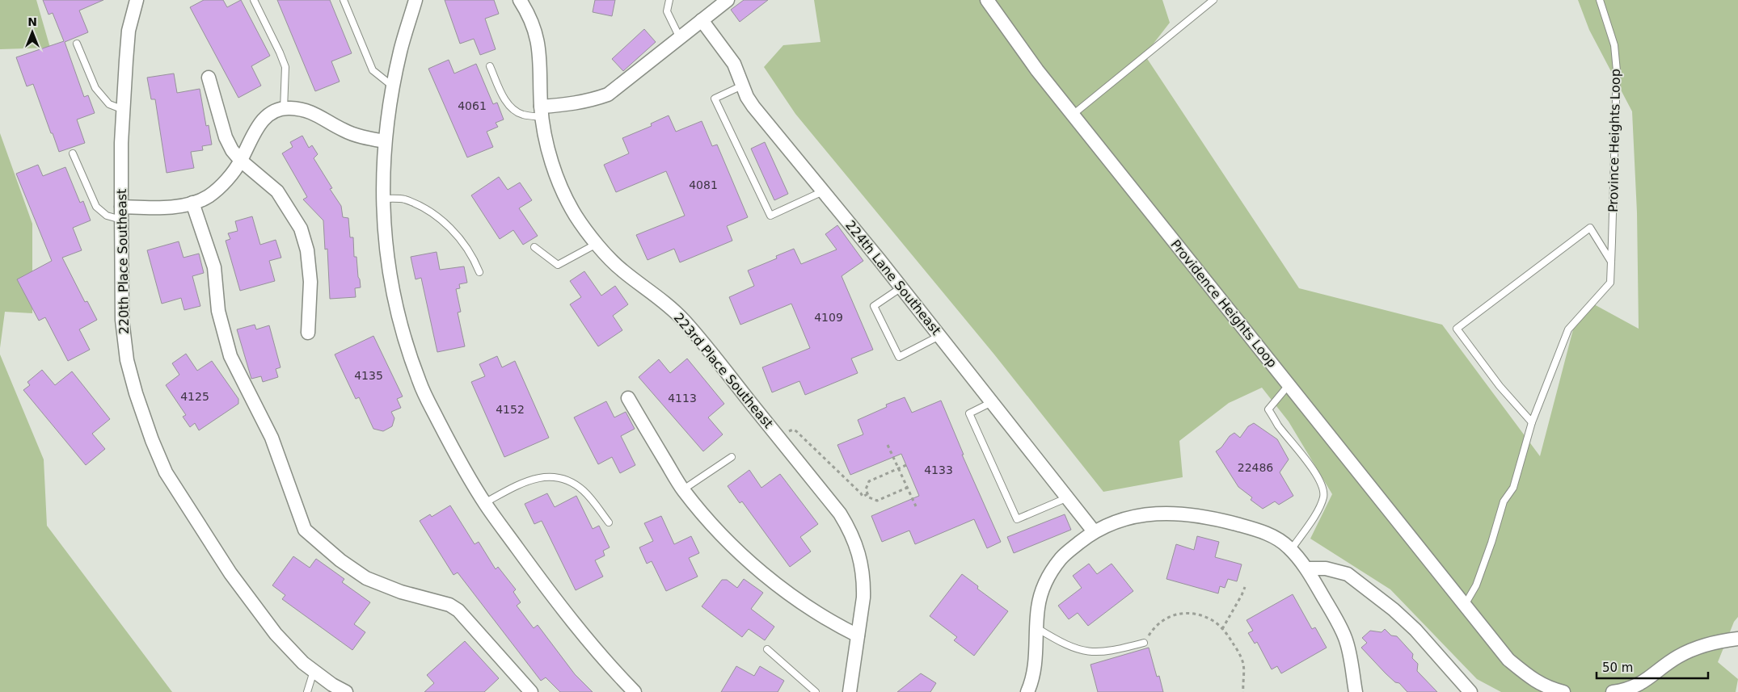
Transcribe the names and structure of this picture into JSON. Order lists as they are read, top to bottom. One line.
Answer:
{"streets":{"street":["220th Place Southeast","224th Lane Southeast","Providence Heights Loop","223rd Place Southeast"],"lane":["Province Heights Loop"]},"house_numbers":["4061","4081","4109","4135","4125","4113","4152","22486","4133"],"scale_bar":"50 m","north":"top"}
